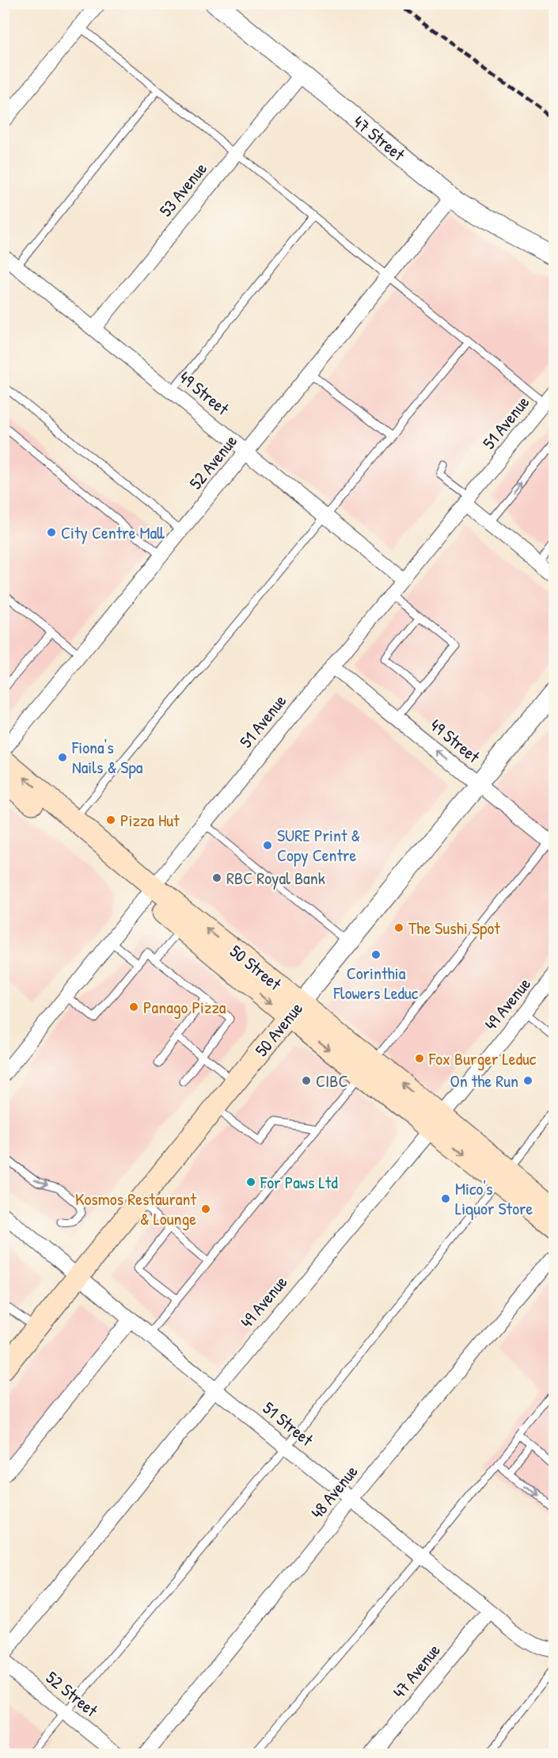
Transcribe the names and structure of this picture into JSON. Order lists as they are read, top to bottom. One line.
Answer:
{"streets":{"main road":["50 Street","50 Avenue"],"street":["47 Street","53 Avenue","49 Street","51 Avenue","52 Avenue","49 Avenue","51 Street","48 Avenue","47 Avenue","52 Street"]},"crossings":[["47 Street","53 Avenue"],["47 Street","52 Avenue"],["53 Avenue","49 Street"],["49 Street","51 Avenue"],["49 Street","52 Avenue"],["49 Street","50 Avenue"],["51 Avenue","50 Street"],["50 Street","49 Avenue"],["50 Street","50 Avenue"],["49 Avenue","51 Street"],["50 Avenue","51 Street"],["51 Street","48 Avenue"],["51 Street","47 Avenue"]],"places":["City Centre Mall","Fiona's Nails & Spa","Pizza Hut","SURE Print & Copy Centre","RBC Royal Bank","The Sushi Spot","Corinthia Flowers Leduc","Panago Pizza","Fox Burger Leduc","CIBC","On the Run","For Paws Ltd","Mico's Liquor Store","Kosmos Restaurant & Lounge"]}
